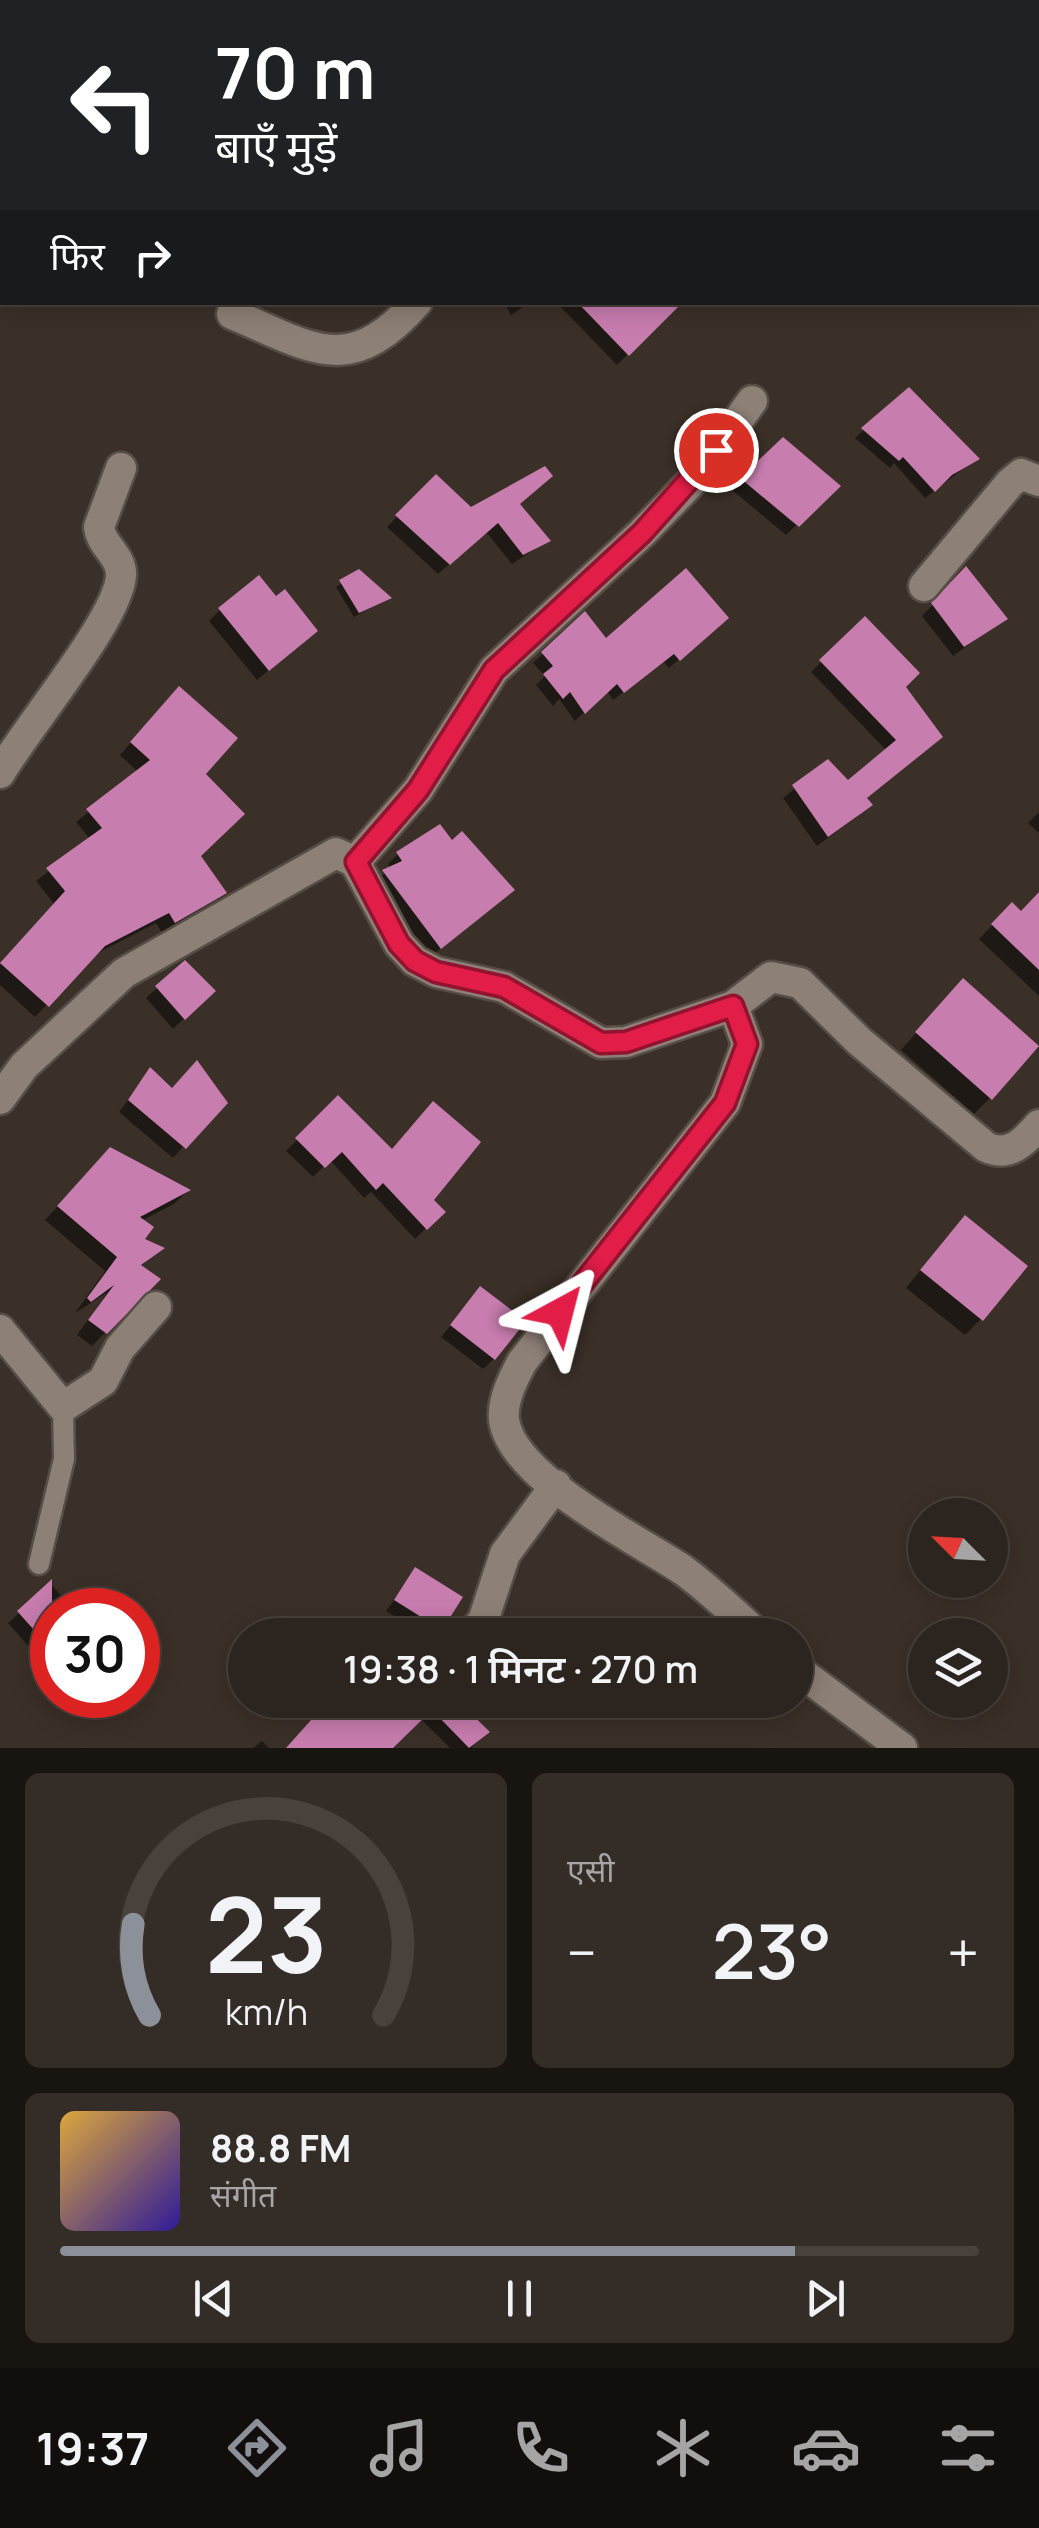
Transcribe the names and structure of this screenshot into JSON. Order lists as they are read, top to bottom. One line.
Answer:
{"north":"top left","page":{"turn":["70 m","बाएँ मुड़ें"],"then":"फिर","limit":"30","trip":"19:38 · 1 मिनट · 270 m","tile":"एसी","heat":["−","23°","+"],"song":["88.8 FM","संगीत"],"tabs":"19:37","gauge":["23","km/h"]}}
